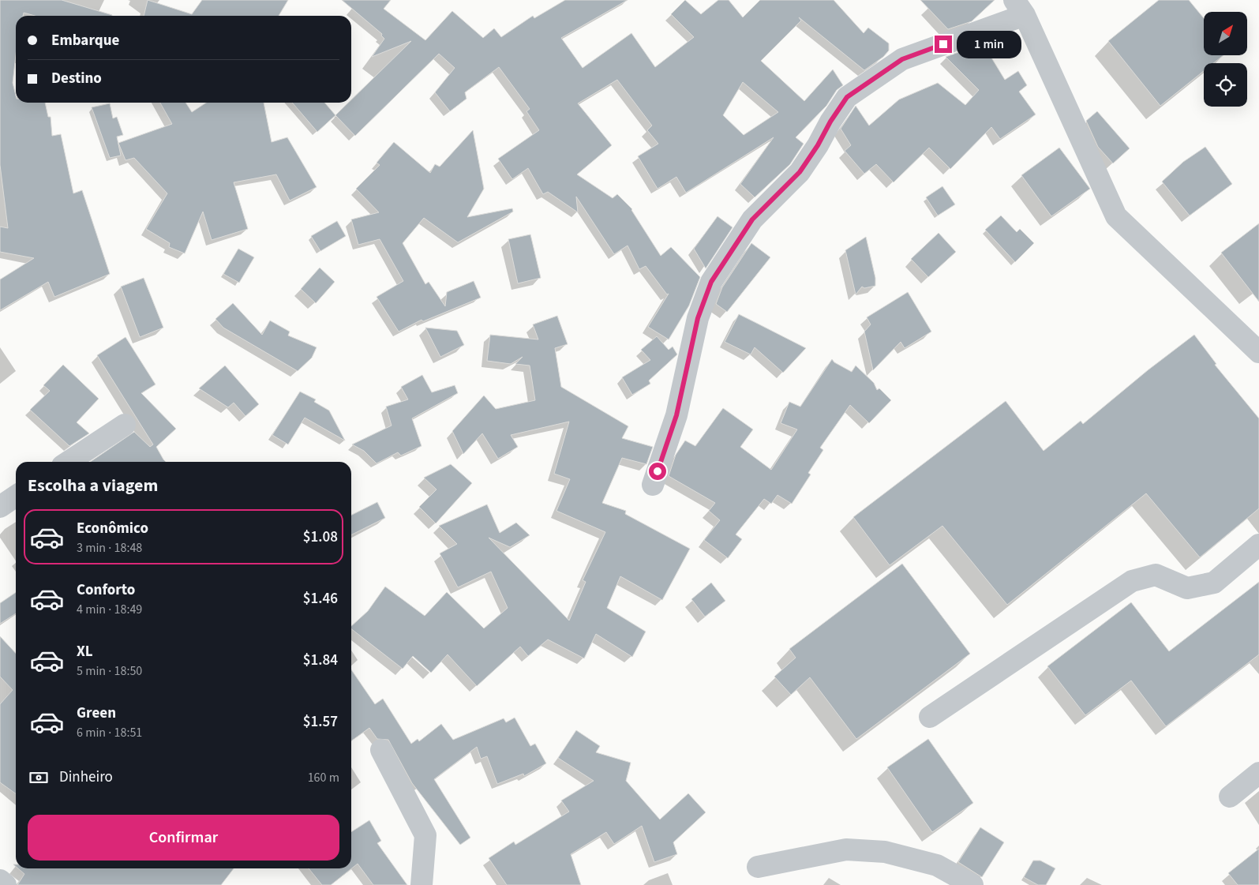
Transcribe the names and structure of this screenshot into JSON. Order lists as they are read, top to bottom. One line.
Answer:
{"north":"top right","page":{"banner":["Embarque","Destino"],"bubble":"1 min","heading":"Escolha a viagem","list":[{"name":"Econômico","note":"3 min · 18:48","value":"$1.08"},{"name":"Conforto","note":"4 min · 18:49","value":"$1.46"},{"name":"XL","note":"5 min · 18:50","value":"$1.84"},{"name":"Green","note":"6 min · 18:51","value":"$1.57"}],"pay":["Dinheiro","160 m"],"buttons":"Confirmar"}}
